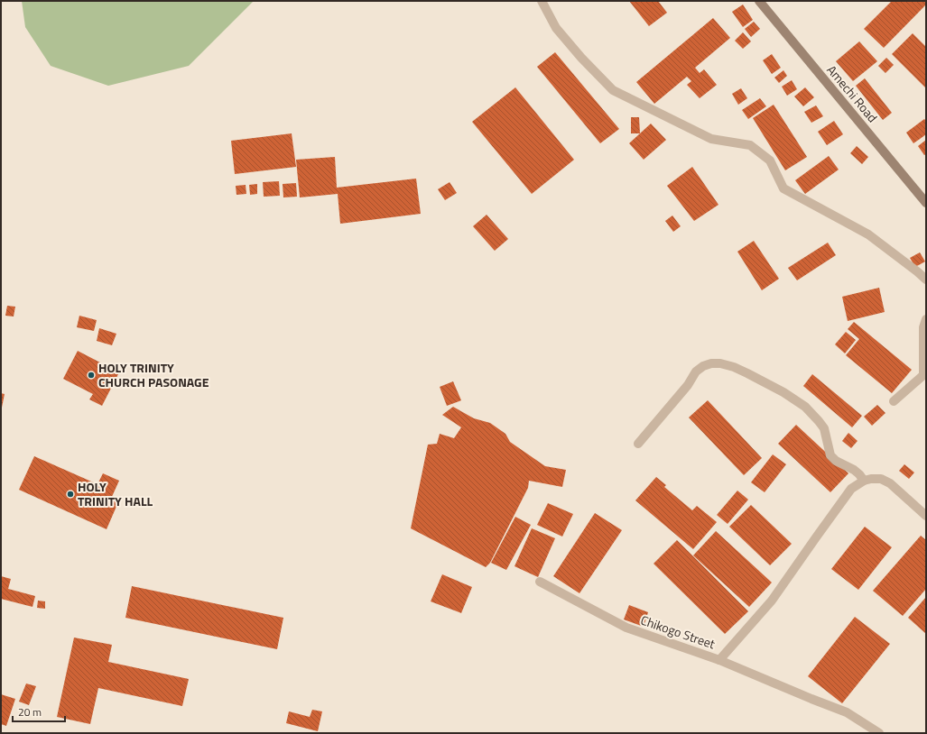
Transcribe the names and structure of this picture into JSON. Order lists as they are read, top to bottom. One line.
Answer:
{"streets":{"main road":["Amechi Road"],"street":["Chikogo Street"]},"places":["HOLY TRINITY CHURCH PASONAGE","HOLY TRINITY HALL"],"scale_bar":"20 m"}
